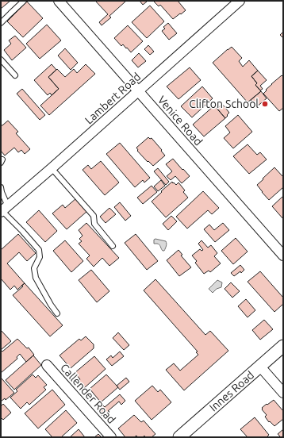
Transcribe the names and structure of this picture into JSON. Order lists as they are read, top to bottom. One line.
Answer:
{"streets":{"street":["Lambert Road","Venice Road","Innes Road","Callender Road"]},"crossings":[["Lambert Road","Venice Road"]],"places":["Clifton School"]}
